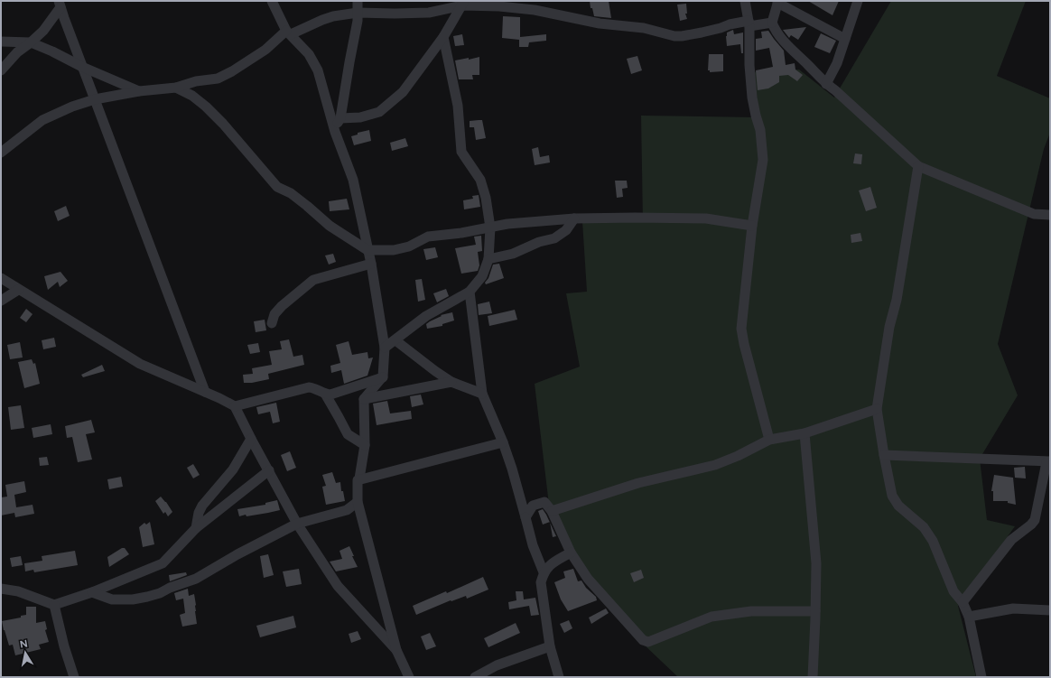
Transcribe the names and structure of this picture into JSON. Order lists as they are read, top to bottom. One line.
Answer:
{"north":"top"}
